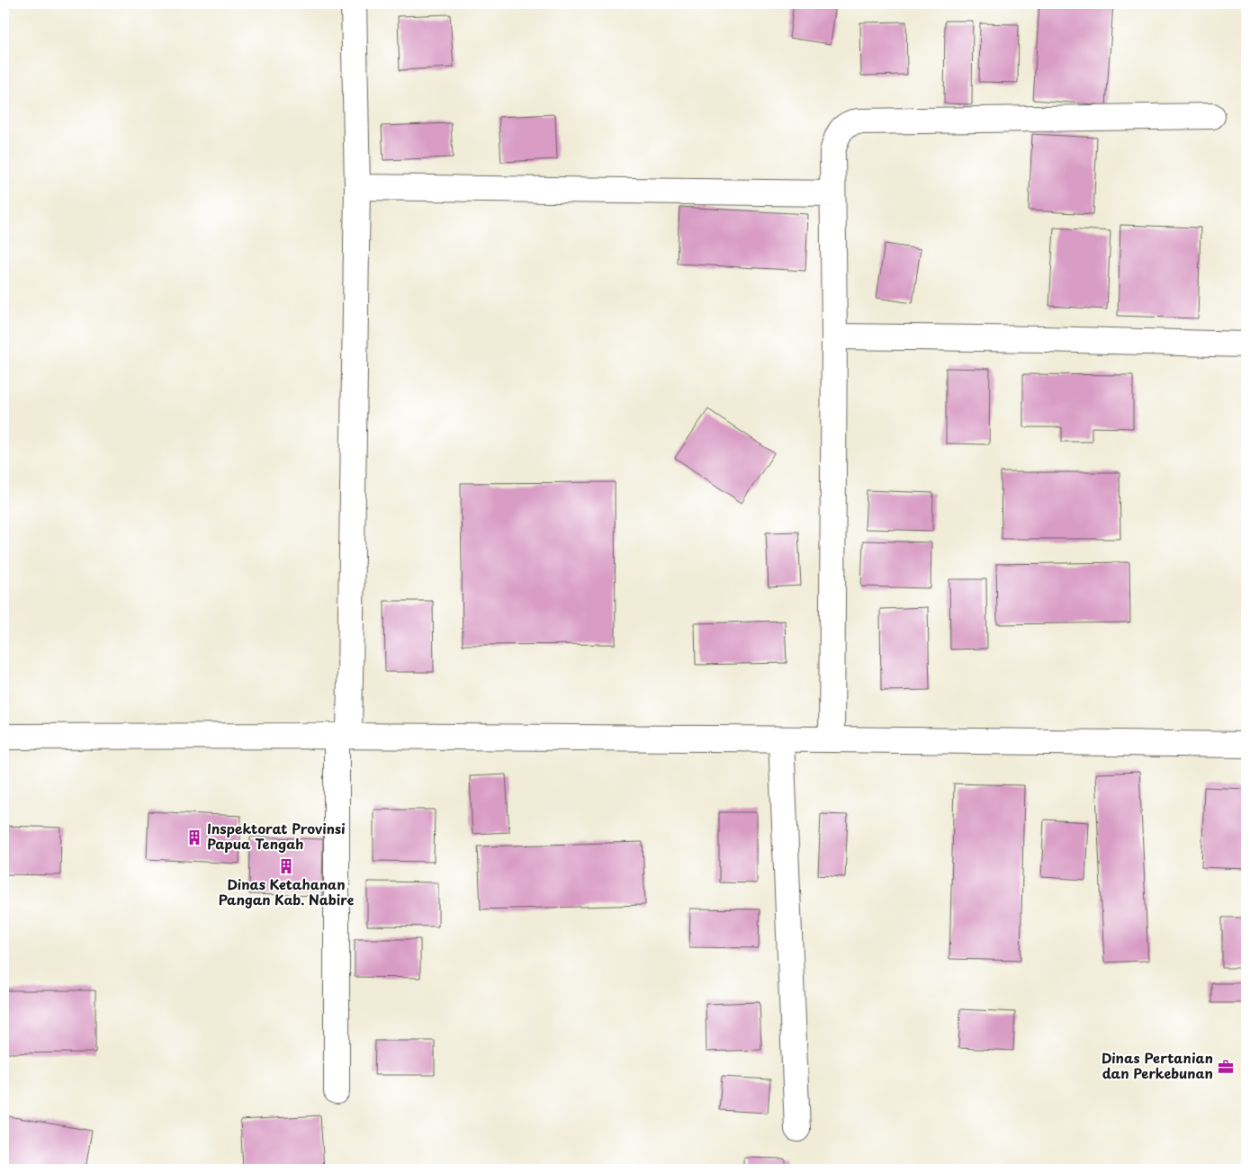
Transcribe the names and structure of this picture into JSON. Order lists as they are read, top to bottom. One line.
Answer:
{"places":{"building":["Inspektorat Provinsi Papua Tengah","Dinas Ketahanan Pangan Kab. Nabire"],"office":["Dinas Pertanian dan Perkebunan"]}}
